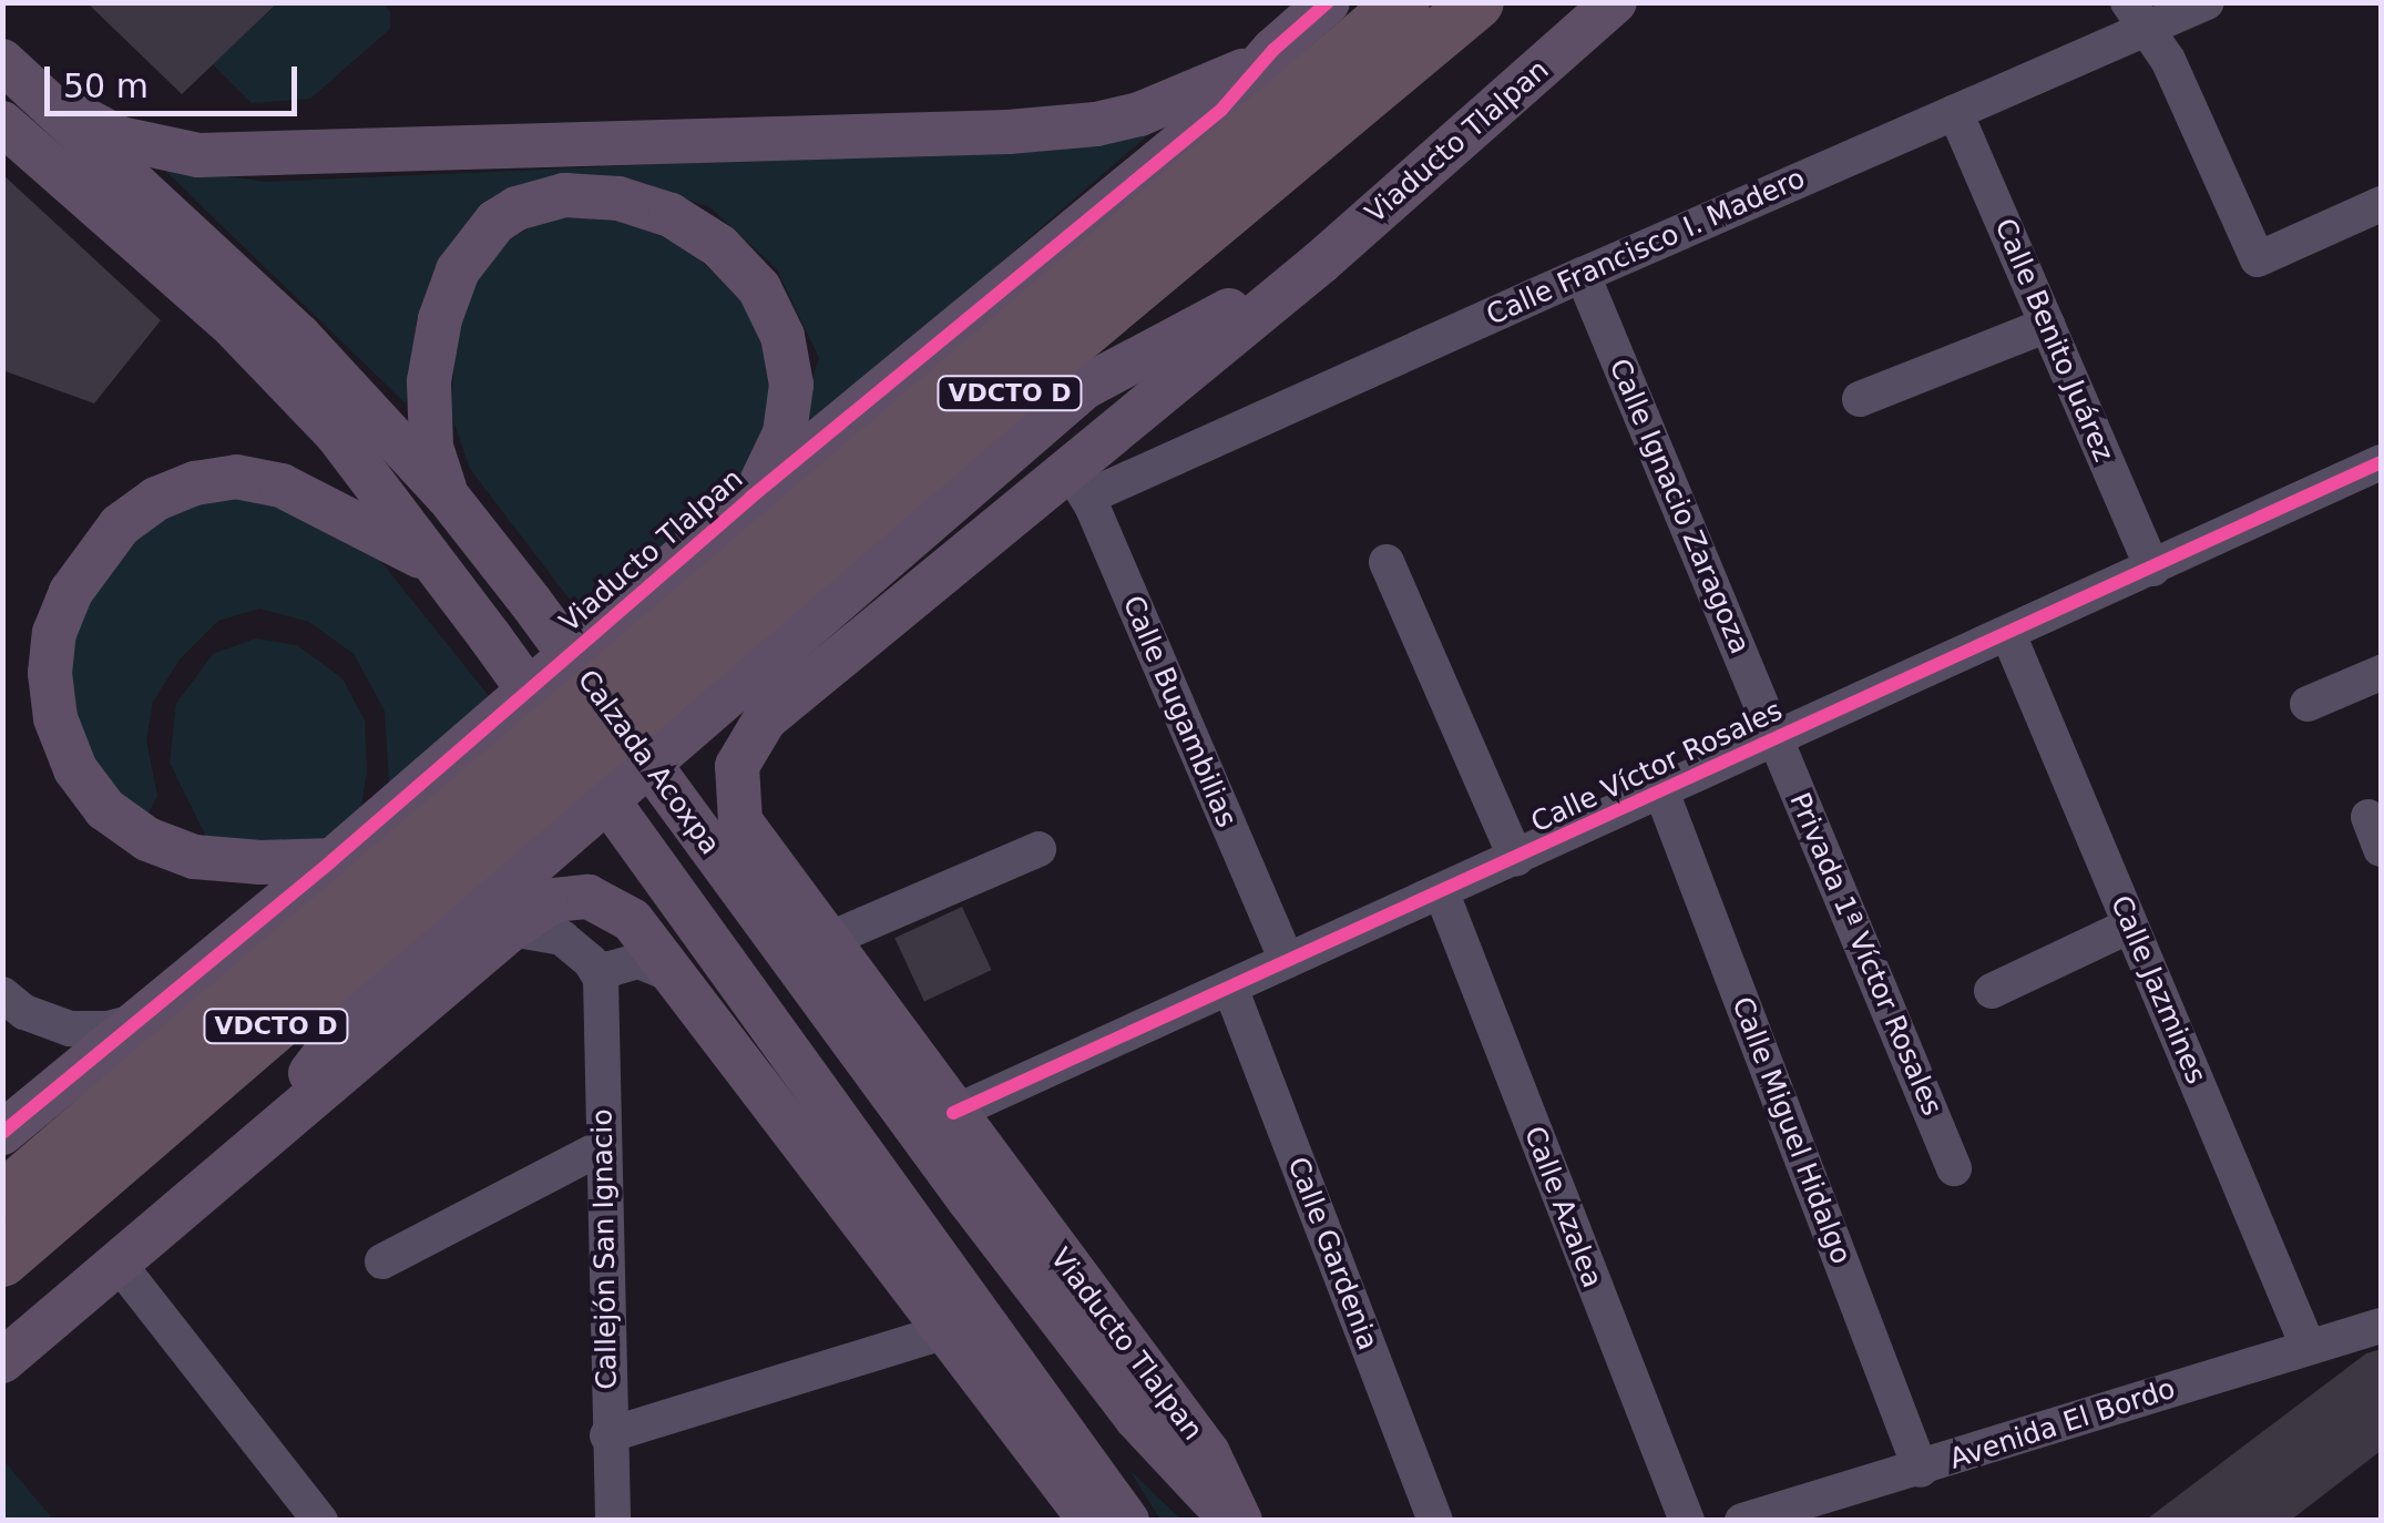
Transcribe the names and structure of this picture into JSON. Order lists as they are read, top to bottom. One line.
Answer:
{"streets":{"highway":["VDCTO D"],"main road":["Viaducto Tlalpan","Calzada Acoxpa"],"street":["Calle Francisco I. Madero","Calle Benito Juárez","Calle Ignacio Zaragoza","Calle Bugambilias","Calle Víctor Rosales","Privada 1ª Víctor Rosales","Calle Jazmines","Calle Miguel Hidalgo","Calle Azalea","Callejón San Ignacio","Calle Gardenia","Avenida El Bordo"]},"crossings":[["Viaducto Tlalpan","Calle Francisco I. Madero"],["Viaducto Tlalpan","Calle Bugambilias"],["Viaducto Tlalpan","Calle Víctor Rosales"],["Calle Francisco I. Madero","Calle Benito Juárez"],["Calle Francisco I. Madero","Calle Ignacio Zaragoza"],["Calle Francisco I. Madero","Calle Bugambilias"],["Calle Benito Juárez","Calle Víctor Rosales"],["Calle Ignacio Zaragoza","Calle Víctor Rosales"],["Calle Ignacio Zaragoza","Privada 1ª Víctor Rosales"],["Calle Bugambilias","Calle Víctor Rosales"],["Calle Víctor Rosales","Privada 1ª Víctor Rosales"],["Calle Víctor Rosales","Calle Jazmines"],["Calle Víctor Rosales","Calle Miguel Hidalgo"],["Calle Víctor Rosales","Calle Azalea"],["Calle Víctor Rosales","Calle Gardenia"],["Calle Jazmines","Avenida El Bordo"],["Calle Miguel Hidalgo","Avenida El Bordo"]],"scale_bar":"50 m"}
